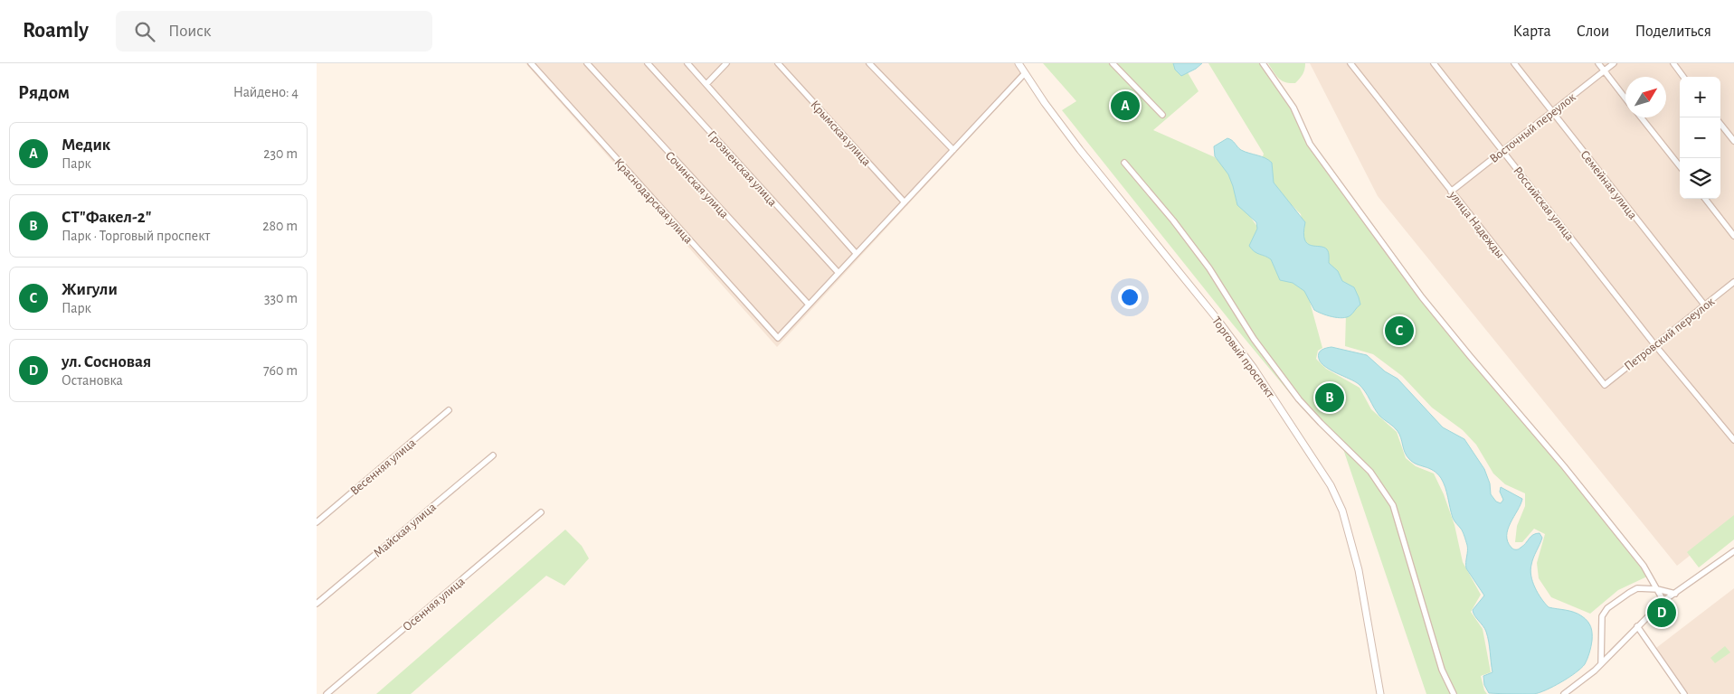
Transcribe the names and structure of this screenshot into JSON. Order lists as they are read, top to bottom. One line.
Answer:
{"streets":{"street":["Восточный переулок","Крымская улица","Грозненская улица","Сочинская улица","Семейная улица","Краснодарская улица","Российская улица","улица Надежды","Петровский переулок","Торговый проспект","Весенняя улица","Майская улица","Осенняя улица"]},"crossings":[["Восточный переулок","Семейная улица"],["Восточный переулок","Российская улица"],["Восточный переулок","улица Надежды"],["Сочинская улица","Краснодарская улица"],["Семейная улица","Петровский переулок"],["Российская улица","Петровский переулок"],["улица Надежды","Петровский переулок"]],"north":"top right","page":{"header":"Roamly","search":"Поиск","nav":["Карта","Слои","Поделиться"],"heading":["Рядом","Найдено: 4"],"map_buttons":["+","−"],"pins":["A","C","B","D"],"list":[{"mark":"A","name":"Медик","note":"Парк","value":"230 m"},{"mark":"B","name":"СТ\"Факел-2\"","note":"Парк · Торговый проспект","value":"280 m"},{"mark":"C","name":"Жигули","note":"Парк","value":"330 m"},{"mark":"D","name":"ул. Сосновая","note":"Остановка","value":"760 m"}]}}
